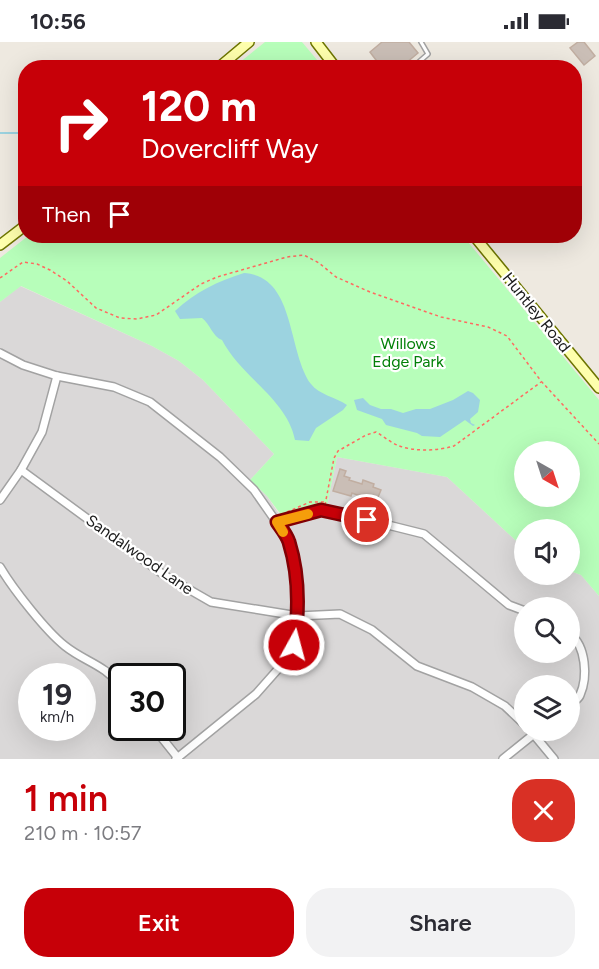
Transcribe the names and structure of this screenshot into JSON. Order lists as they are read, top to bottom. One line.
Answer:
{"streets":{"street":["Huntley Road","Sandalwood Lane"]},"parks":["Willows Edge Park"],"north":"bottom right","page":{"status":"10:56","turn":["120 m","Dovercliff Way"],"then":"Then","speed":"19 km/h","limit":"30","heading":["1 min","210 m · 10:57"],"buttons":["Exit","Share"]}}
